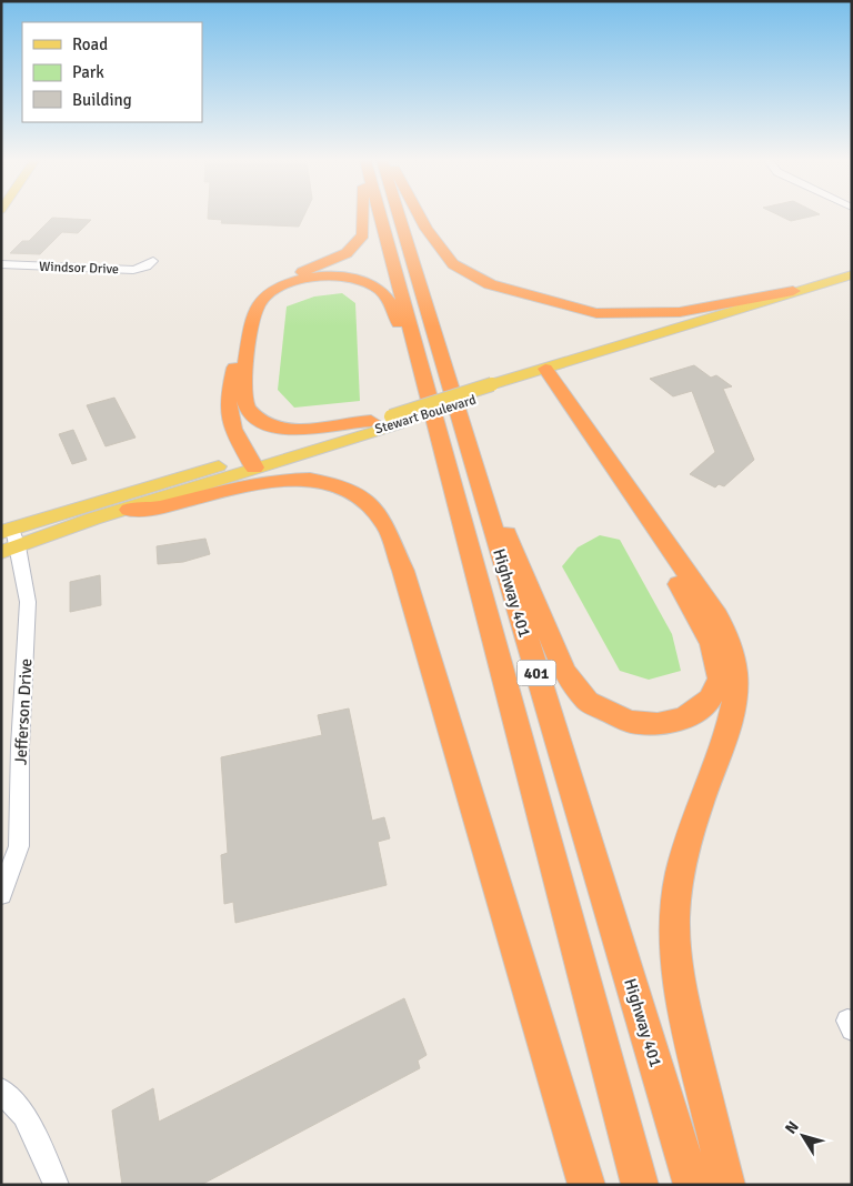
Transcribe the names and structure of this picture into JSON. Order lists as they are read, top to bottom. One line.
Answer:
{"streets":{"highway":["Highway 401","401"],"main road":["Stewart Boulevard"],"street":["Windsor Drive","Jefferson Drive"]},"crossings":[["Stewart Boulevard","Jefferson Drive"]],"legend":["Road","Park","Building"],"north":"top left"}
